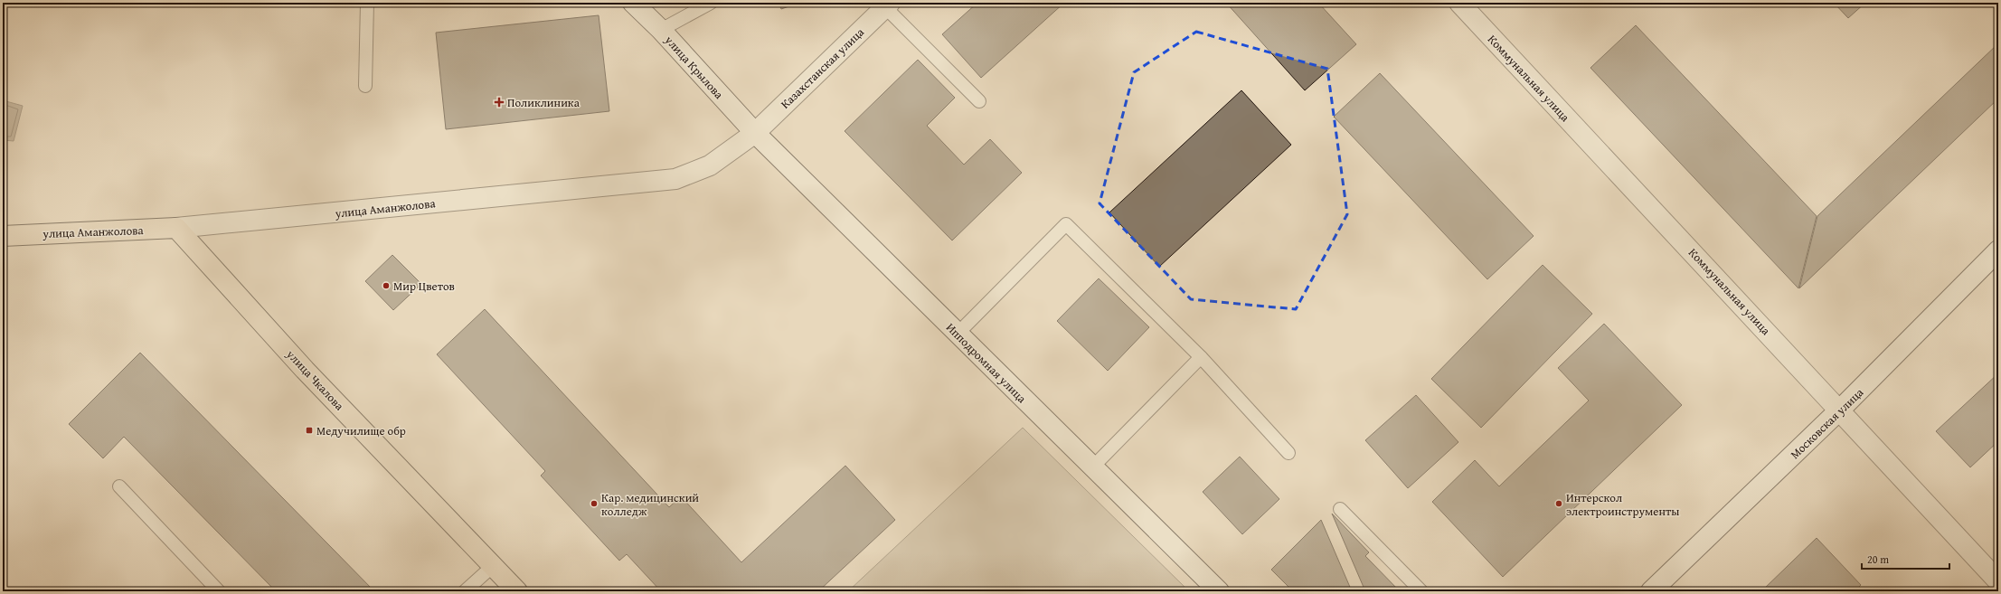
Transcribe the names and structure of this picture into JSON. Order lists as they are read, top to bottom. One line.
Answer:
{"streets":{"main road":["улица Аманжолова","улица Чкалова"],"street":["улица Крылова","Казахстанская улица","Коммунальная улица","Ипподромная улица","Московская улица"]},"crossings":[["улица Крылова","Казахстанская улица"],["улица Крылова","улица Аманжолова"],["улица Крылова","Ипподромная улица"],["Казахстанская улица","улица Аманжолова"],["Казахстанская улица","Ипподромная улица"],["Коммунальная улица","Московская улица"],["улица Аманжолова","Ипподромная улица"],["улица Аманжолова","улица Чкалова"]],"places":{"health":["Поликлиника"],"other":["Мир Цветов","Кар. медицинский колледж","Интерскол электроинструменты"],"transit":["Медучилище обр"]},"scale_bar":"20 m"}
